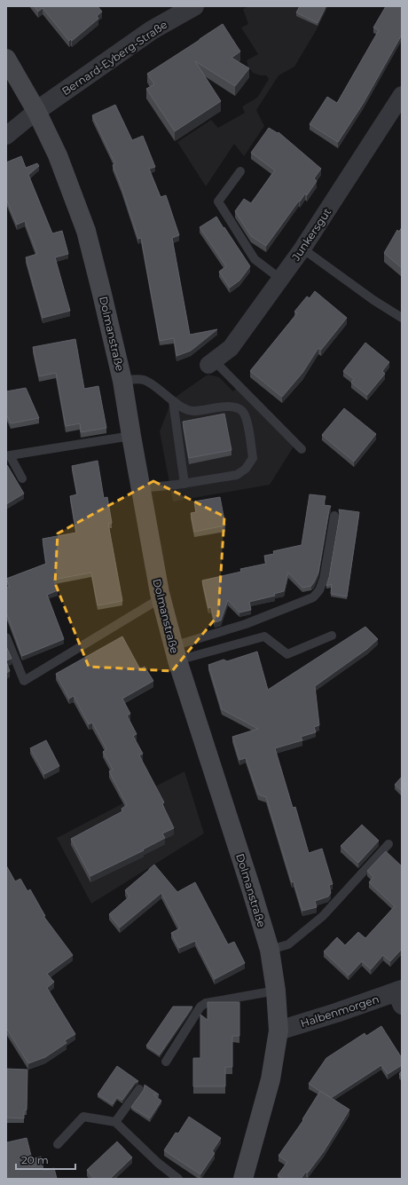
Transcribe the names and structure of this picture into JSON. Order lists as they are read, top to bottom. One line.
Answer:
{"streets":{"main road":["Dolmanstraße"],"street":["Bernard-Eyberg-Straße","Junkersgut","Halbenmorgen"]},"crossings":[["Bernard-Eyberg-Straße","Dolmanstraße"],["Dolmanstraße","Halbenmorgen"]],"scale_bar":"20 m"}
